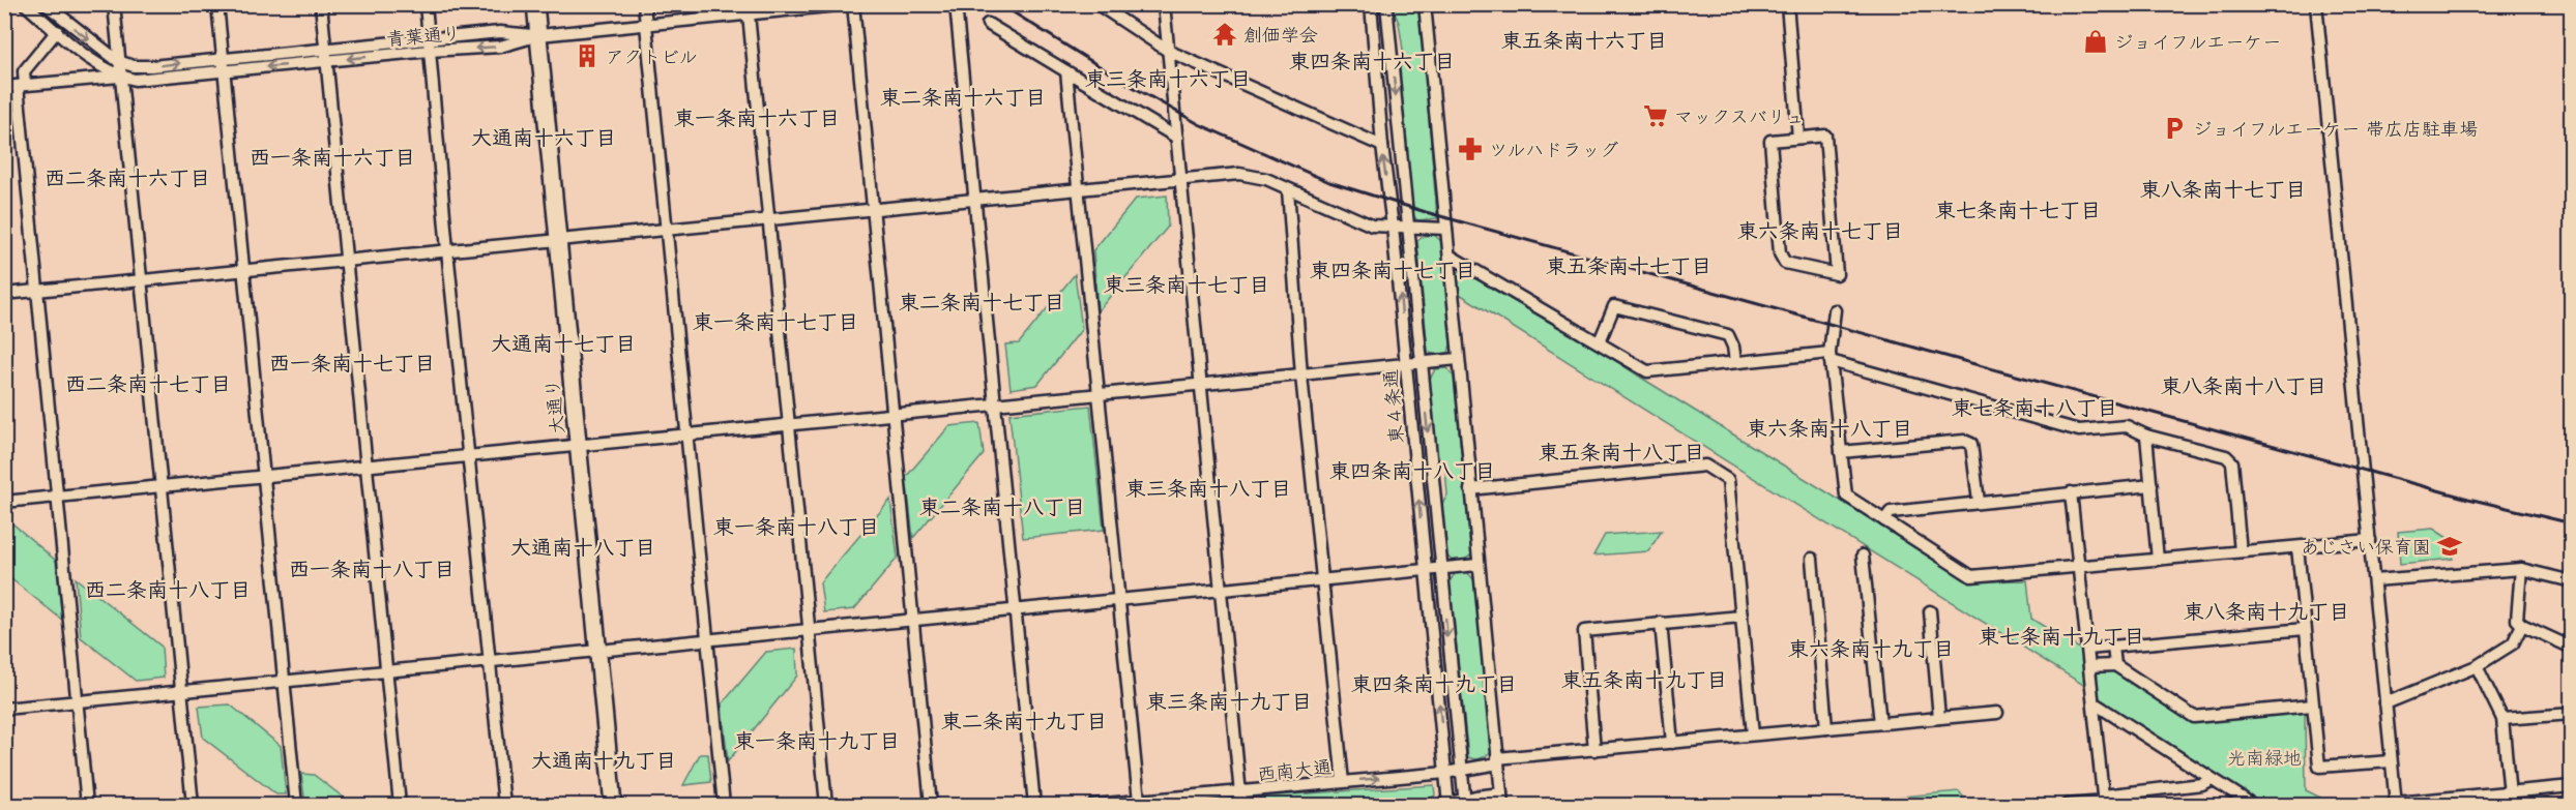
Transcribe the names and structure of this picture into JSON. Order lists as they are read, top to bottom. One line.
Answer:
{"streets":{"highway":["大通り"],"street":["青葉通り","東４条通","西南大通"]},"crossings":[["青葉通り","大通り"],["東４条通","西南大通"]],"districts":["東五条南十六丁目","東四条南十六丁目","東三条南十六丁目","東二条南十六丁目","東一条南十六丁目","大通南十六丁目","西一条南十六丁目","西二条南十六丁目","東八条南十七丁目","東七条南十七丁目","東六条南十七丁目","東五条南十七丁目","東四条南十七丁目","東三条南十七丁目","東二条南十七丁目","東一条南十七丁目","大通南十七丁目","西一条南十七丁目","西二条南十七丁目","東八条南十八丁目","東七条南十八丁目","東六条南十八丁目","東五条南十八丁目","東四条南十八丁目","東三条南十八丁目","東二条南十八丁目","東一条南十八丁目","大通南十八丁目","西一条南十八丁目","西二条南十八丁目","東八条南十九丁目","東七条南十九丁目","東六条南十九丁目","東五条南十九丁目","東四条南十九丁目","東三条南十九丁目","東二条南十九丁目","東一条南十九丁目","大通南十九丁目"],"parks":["光南緑地"],"places":{"temple":["創価学会"],"shop":["ジョイフルエーケー"],"building":["アクトビル"],"supermarket":["マックスバリュ"],"parking":["ジョイフルエーケー 帯広店駐車場"],"pharmacy":["ツルハドラッグ"],"school or university":["あじさい保育園"]}}
